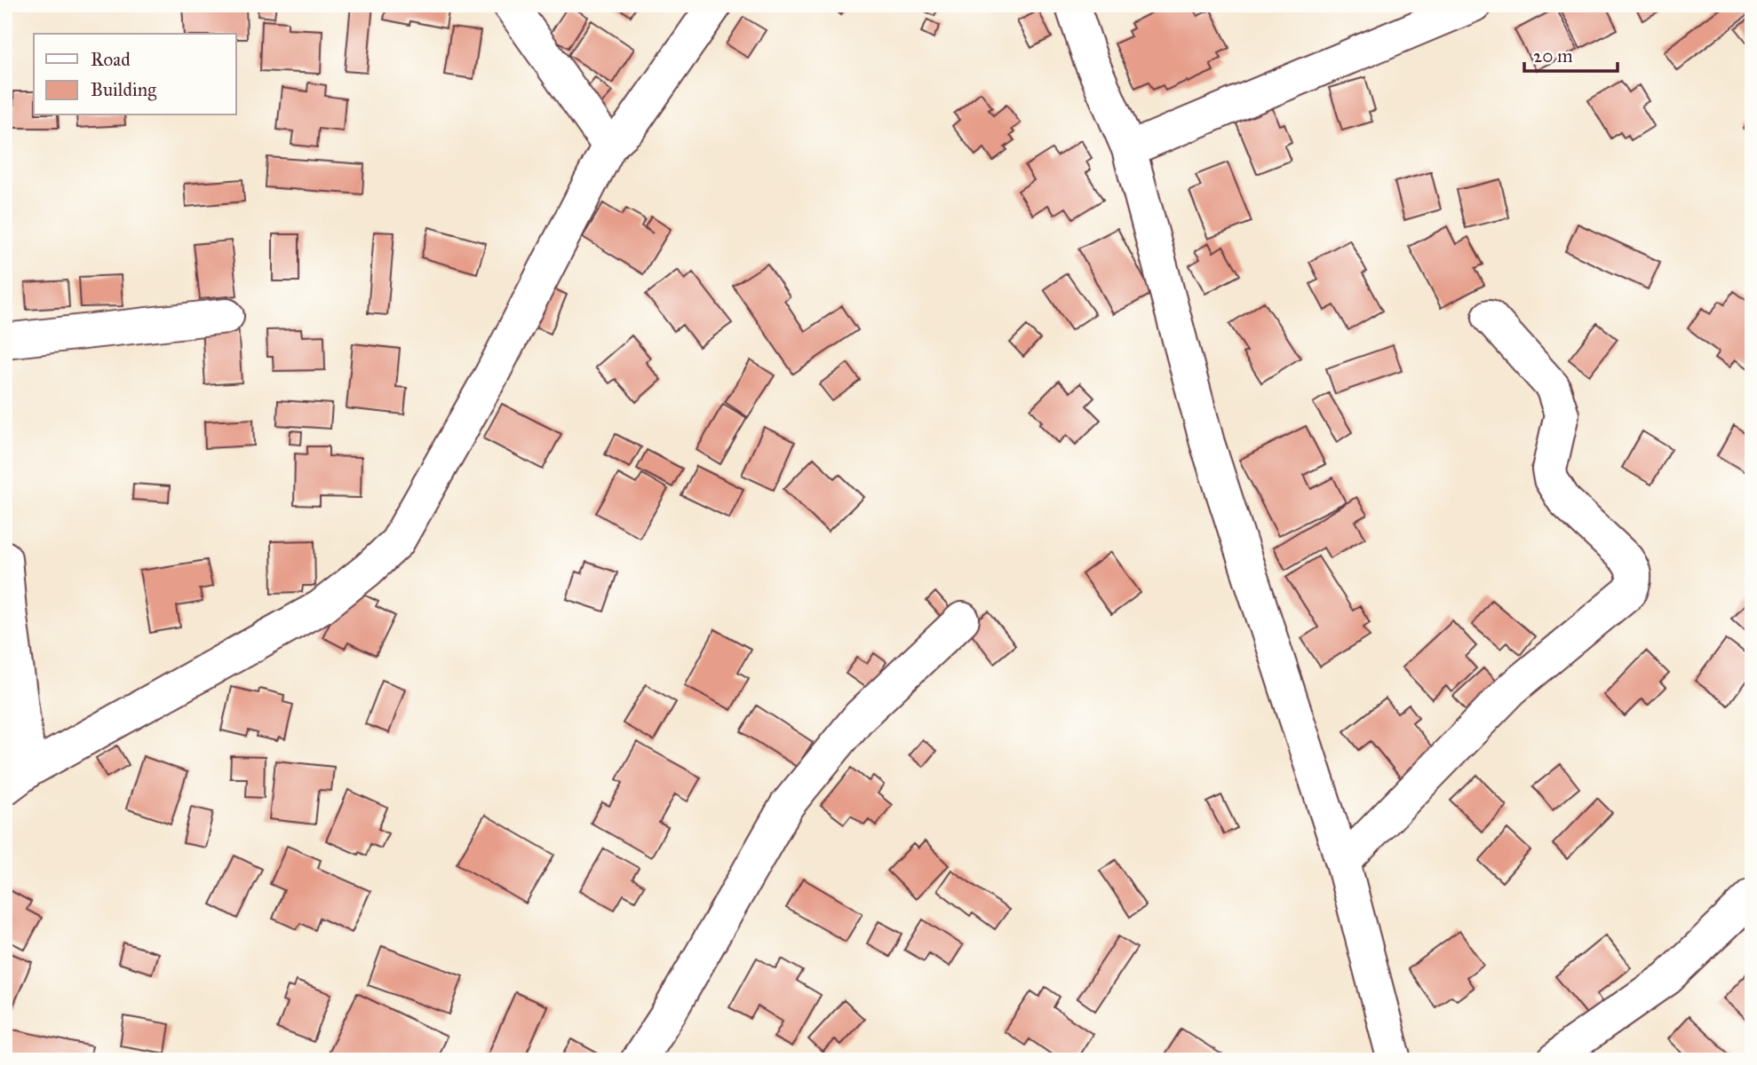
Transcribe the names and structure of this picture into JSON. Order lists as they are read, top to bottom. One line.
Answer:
{"legend":["Road","Building"],"scale_bar":"20 m"}
